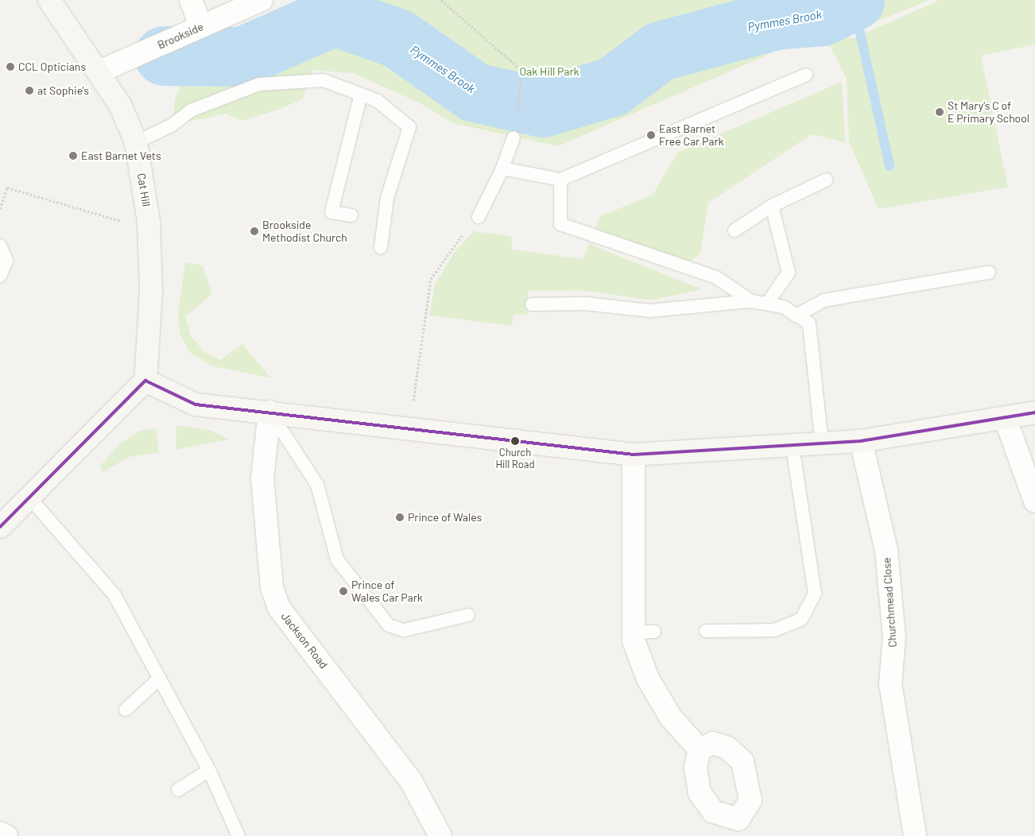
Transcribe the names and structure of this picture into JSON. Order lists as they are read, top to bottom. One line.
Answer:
{"streets":{"street":["Brookside","Cat Hill","Churchmead Close","Jackson Road"]},"crossings":[["Brookside","Cat Hill"]],"water":["Pymmes Brook"],"parks":["Oak Hill Park"],"places":["CCL Opticians","at Sophie's","St Mary's C of E Primary School","East Barnet Free Car Park","East Barnet Vets","Brookside Methodist Church","Church Hill Road","Prince of Wales","Prince of Wales Car Park"]}
